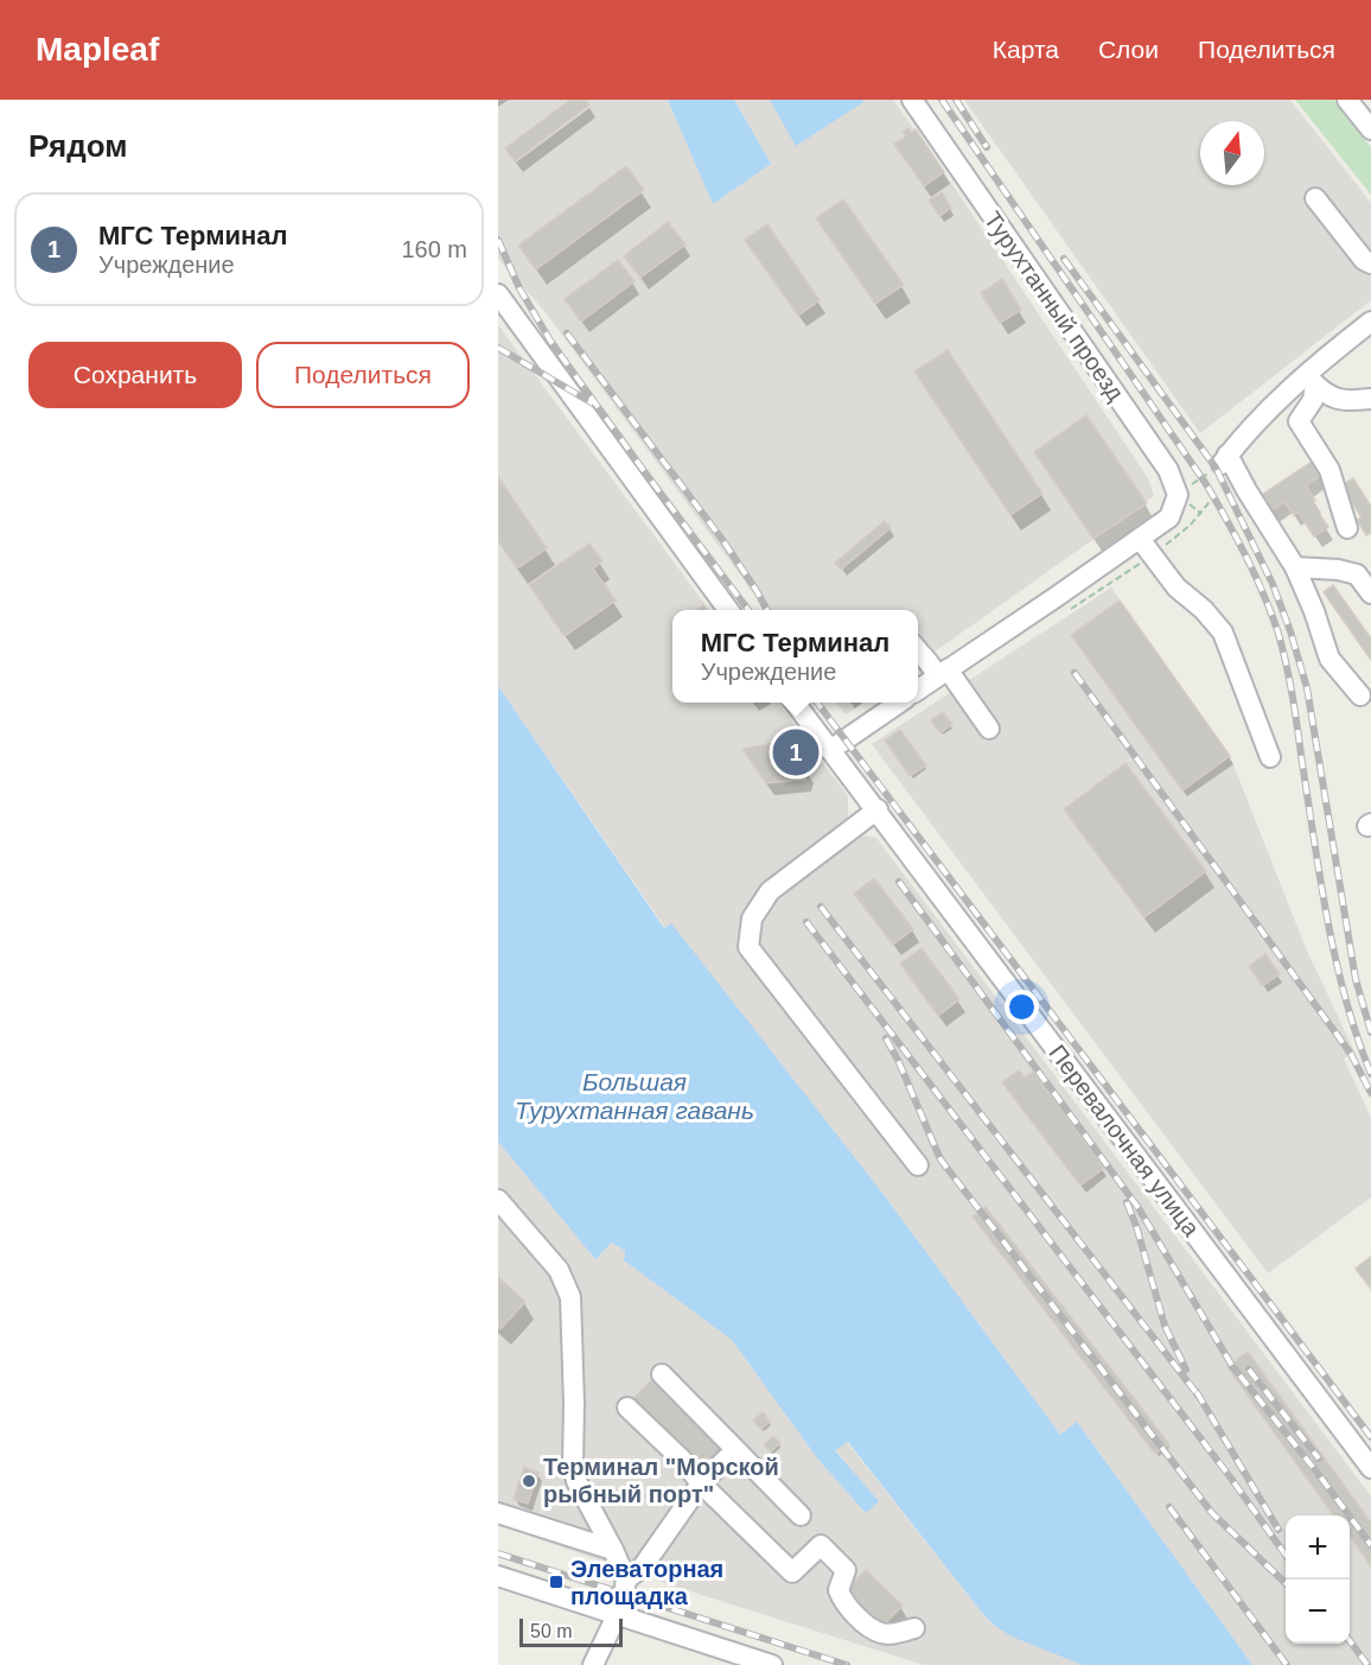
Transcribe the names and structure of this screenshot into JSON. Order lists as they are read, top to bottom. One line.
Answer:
{"streets":{"street":["Турухтанный проезд","Перевалочная улица"]},"water":["Большая Турухтанная гавань"],"places":{"other":["Терминал \"Морской рыбный порт\""],"transit":["Элеваторная площадка"]},"scale_bar":"50 m","north":"top","page":{"header":"Mapleaf","nav":["Карта","Слои","Поделиться"],"heading":"Рядом","list":[{"mark":"1","name":"МГС Терминал","note":"Учреждение","value":"160 m"}],"buttons":["Сохранить","Поделиться"],"popup":["МГС Терминал","Учреждение"],"pins":"1","map_buttons":["+","−"],"scale":"50 m"}}
